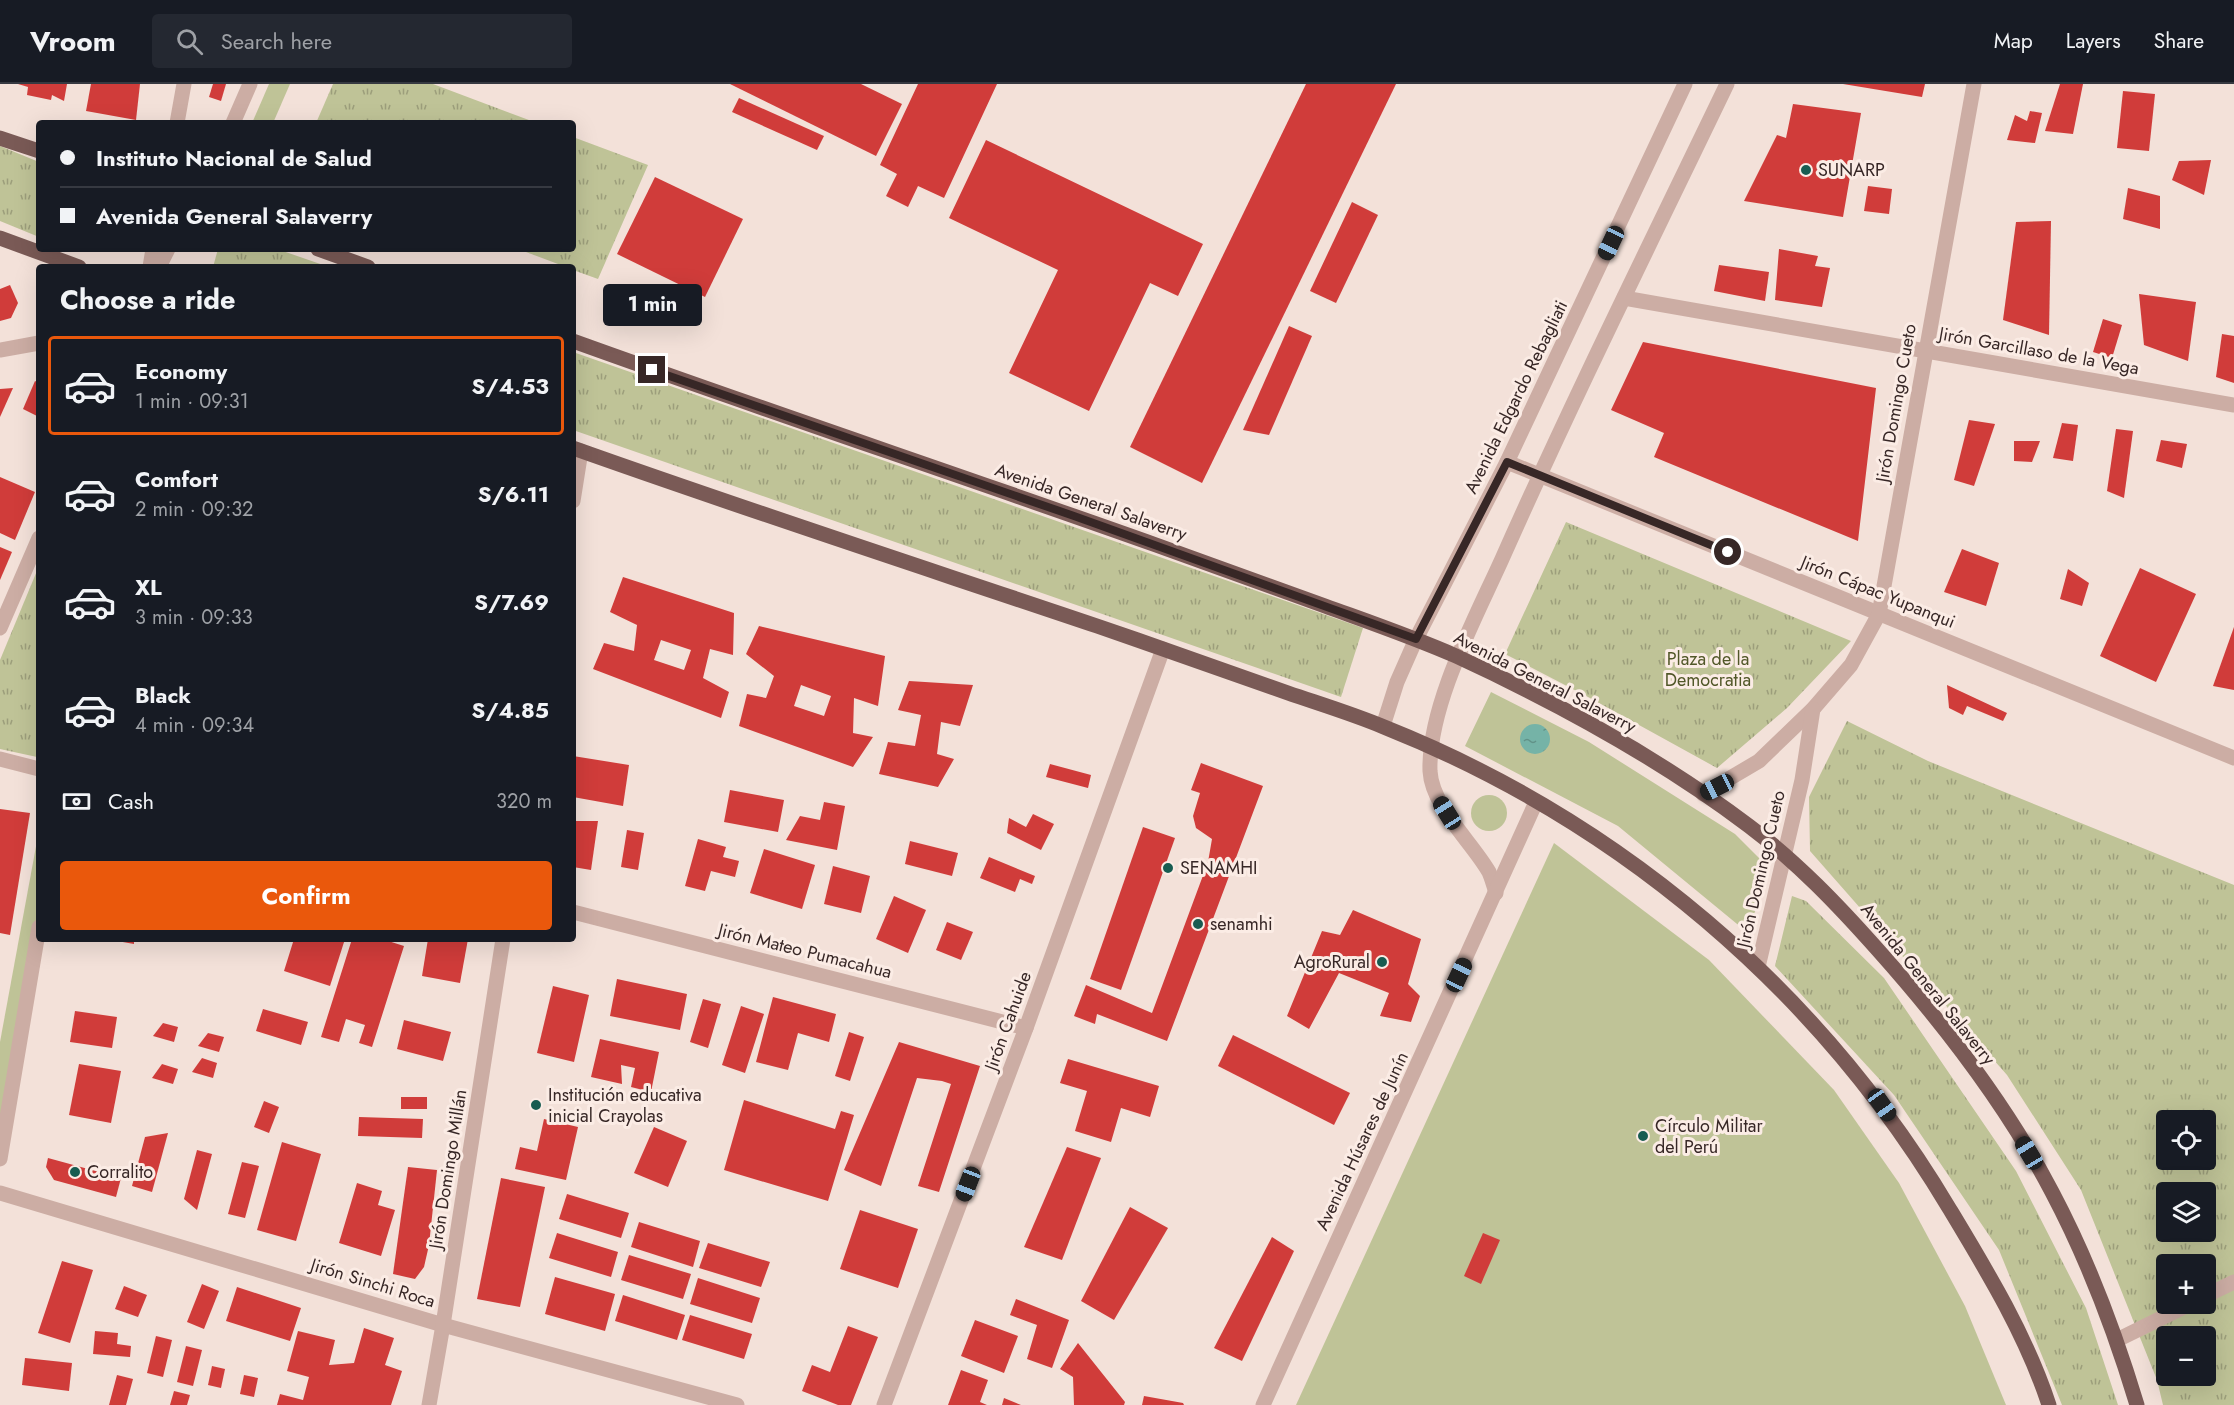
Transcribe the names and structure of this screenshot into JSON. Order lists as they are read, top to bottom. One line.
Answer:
{"streets":{"main road":["Avenida General Salaverry"],"street":["Jirón Garcillaso de la Vega","Avenida Edgardo Rebagliati","Jirón Domingo Cueto","Jirón Cápac Yupanqui","Jirón Mateo Pumacahua","Jirón Cahuide","Avenida Húsares de Junín","Jirón Domingo Millán","Jirón Sinchi Roca"]},"crossings":[["Jirón Garcillaso de la Vega","Jirón Domingo Cueto"],["Avenida Edgardo Rebagliati","Avenida General Salaverry"],["Avenida Edgardo Rebagliati","Jirón Cápac Yupanqui"],["Jirón Domingo Cueto","Avenida General Salaverry"],["Jirón Domingo Cueto","Jirón Cápac Yupanqui"],["Jirón Mateo Pumacahua","Jirón Cahuide"],["Jirón Domingo Millán","Jirón Sinchi Roca"]],"parks":["Plaza de la Democratia"],"places":["SUNARP","SENAMHI","senamhi","AgroRural","Institución educativa inicial Crayolas","Círculo Militar del Perú","Corralito"],"page":{"header":"Vroom","search":"Search here","nav":["Map","Layers","Share"],"banner":["Instituto Nacional de Salud","Avenida General Salaverry"],"heading":"Choose a ride","bubble":"1 min","list":[{"name":"Economy","note":"1 min · 09:31","value":"S/4.53"},{"name":"Comfort","note":"2 min · 09:32","value":"S/6.11"},{"name":"XL","note":"3 min · 09:33","value":"S/7.69"},{"name":"Black","note":"4 min · 09:34","value":"S/4.85"}],"pay":["Cash","320 m"],"buttons":"Confirm","map_buttons":["+","−"]}}
